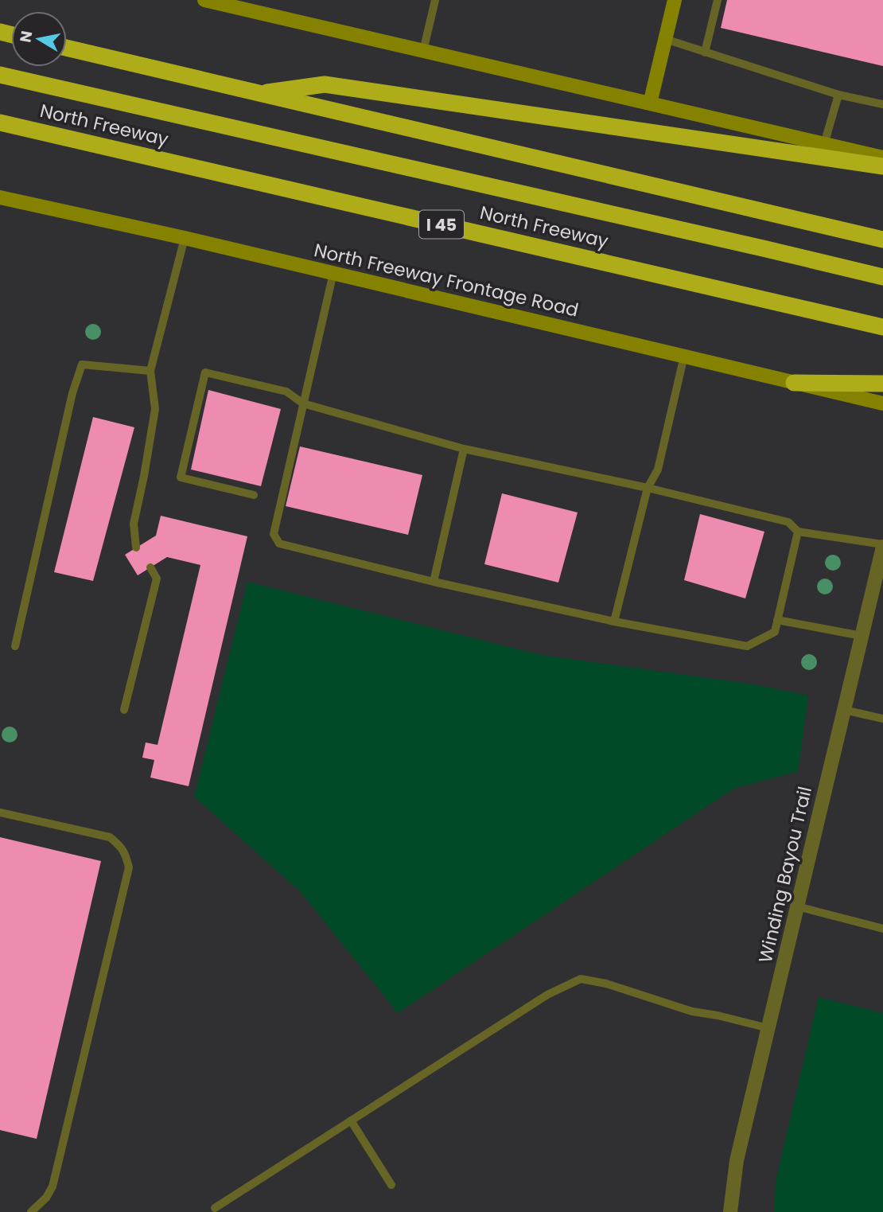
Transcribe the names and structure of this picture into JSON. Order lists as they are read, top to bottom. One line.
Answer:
{"streets":{"highway":["North Freeway","I 45"],"main road":["North Freeway Frontage Road"],"street":["Winding Bayou Trail"]},"north":"left"}
